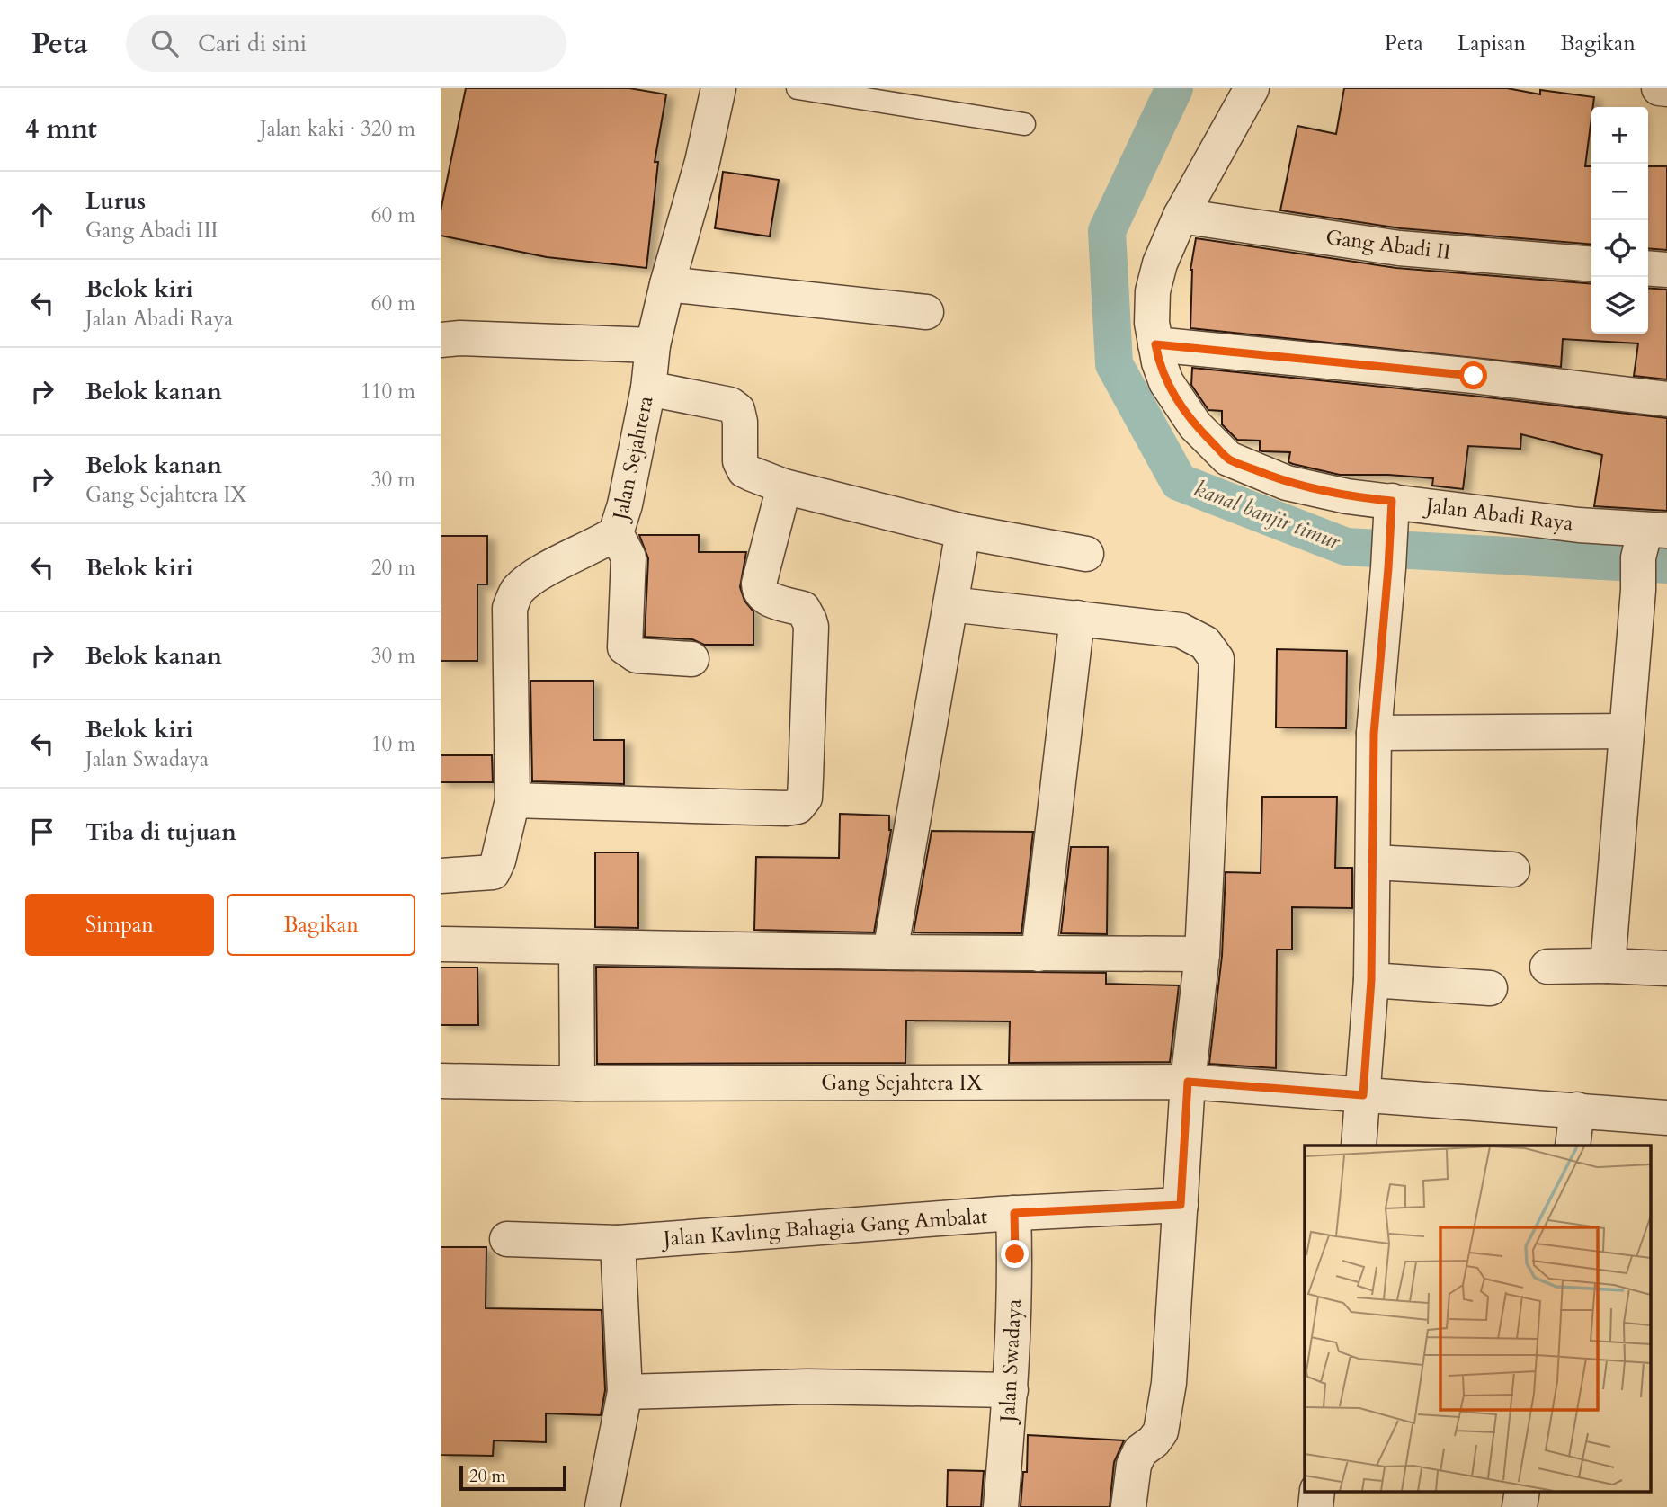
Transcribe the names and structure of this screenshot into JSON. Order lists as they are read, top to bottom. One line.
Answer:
{"streets":{"street":["Gang Abadi II","Jalan Sejahtera","Jalan Abadi Raya","Gang Sejahtera IX","Jalan Kavling Bahagia Gang Ambalat","Jalan Swadaya"]},"crossings":[["Gang Abadi II","Jalan Abadi Raya"],["Jalan Kavling Bahagia Gang Ambalat","Jalan Swadaya"]],"water":["kanal banjir timur"],"scale_bar":"20 m","page":{"header":"Peta","search":"Cari di sini","nav":["Peta","Lapisan","Bagikan"],"heading":["4 mnt","Jalan kaki · 320 m"],"map_buttons":["+","−"],"list":[["Lurus","Gang Abadi III","60 m"],["Belok kiri","Jalan Abadi Raya","60 m"],["Belok kanan","110 m"],["Belok kanan","Gang Sejahtera IX","30 m"],["Belok kiri","20 m"],["Belok kanan","30 m"],["Belok kiri","Jalan Swadaya","10 m"],"Tiba di tujuan"],"buttons":["Simpan","Bagikan"],"scale":"20 m"}}
